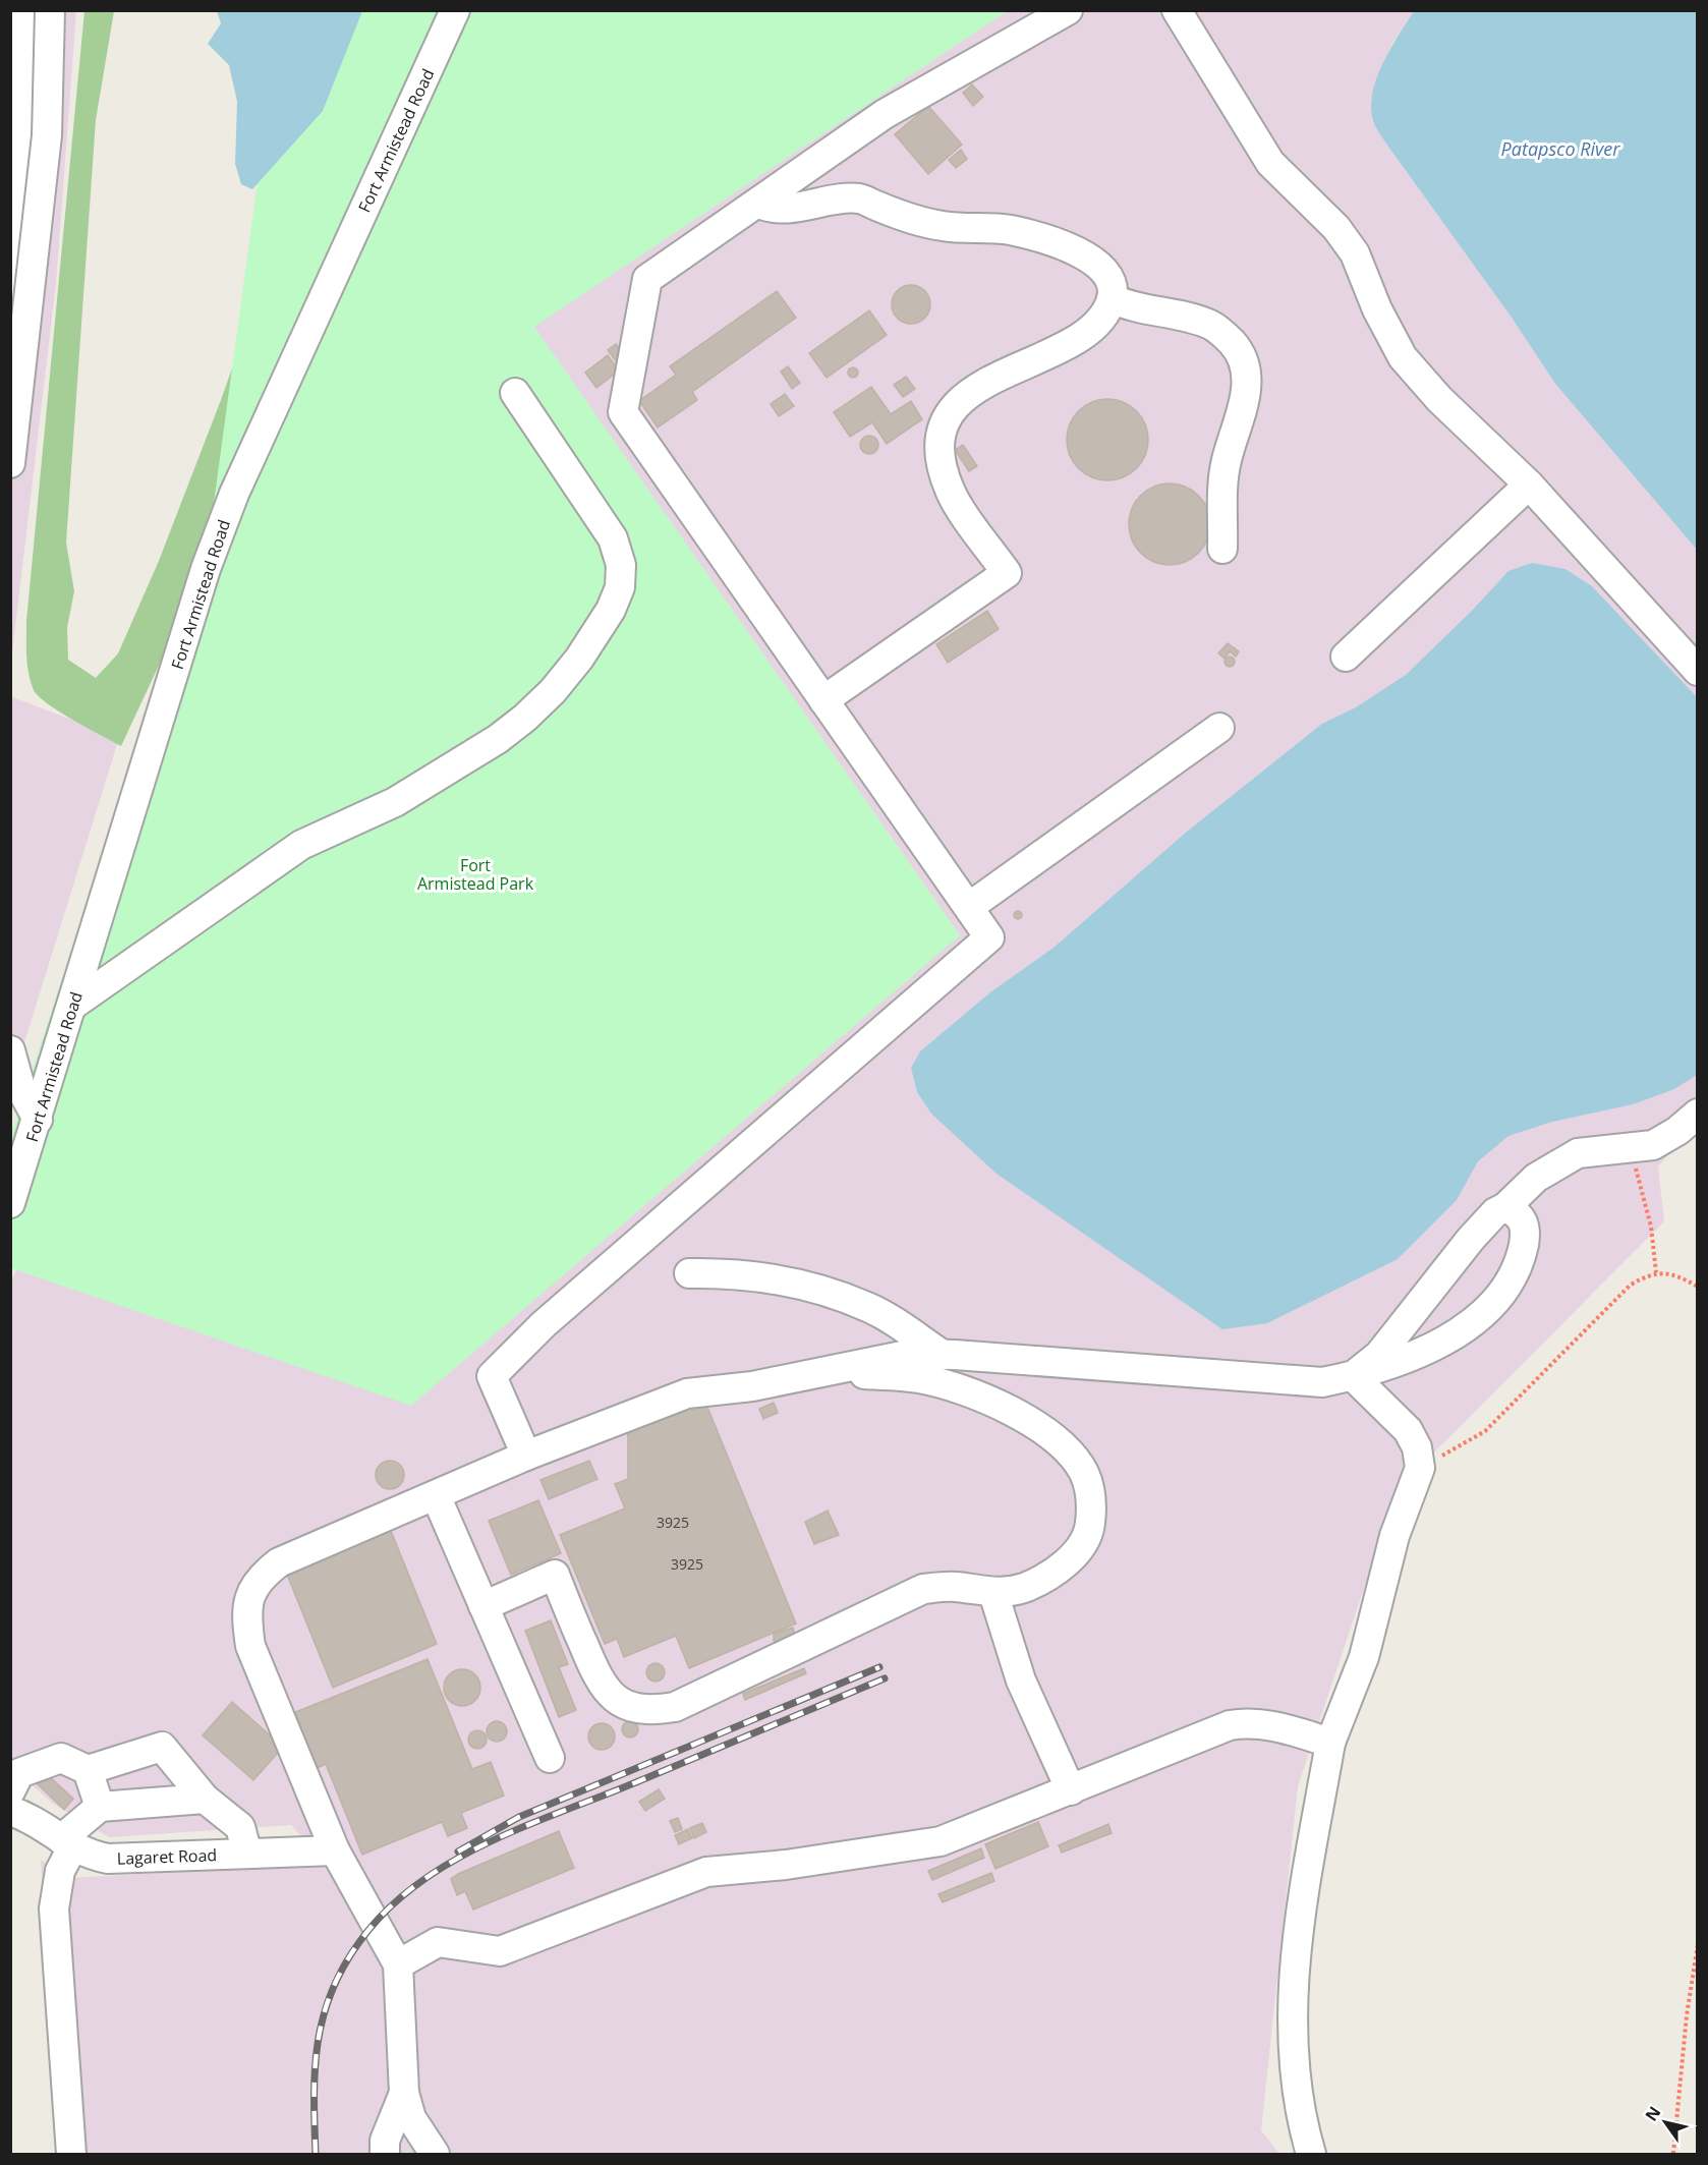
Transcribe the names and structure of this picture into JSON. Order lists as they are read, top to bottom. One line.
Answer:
{"streets":{"street":["Fort Armistead Road","Lagaret Road"]},"water":["Patapsco River"],"parks":["Fort Armistead Park"],"house_numbers":["3925","3925"],"north":"top left"}
